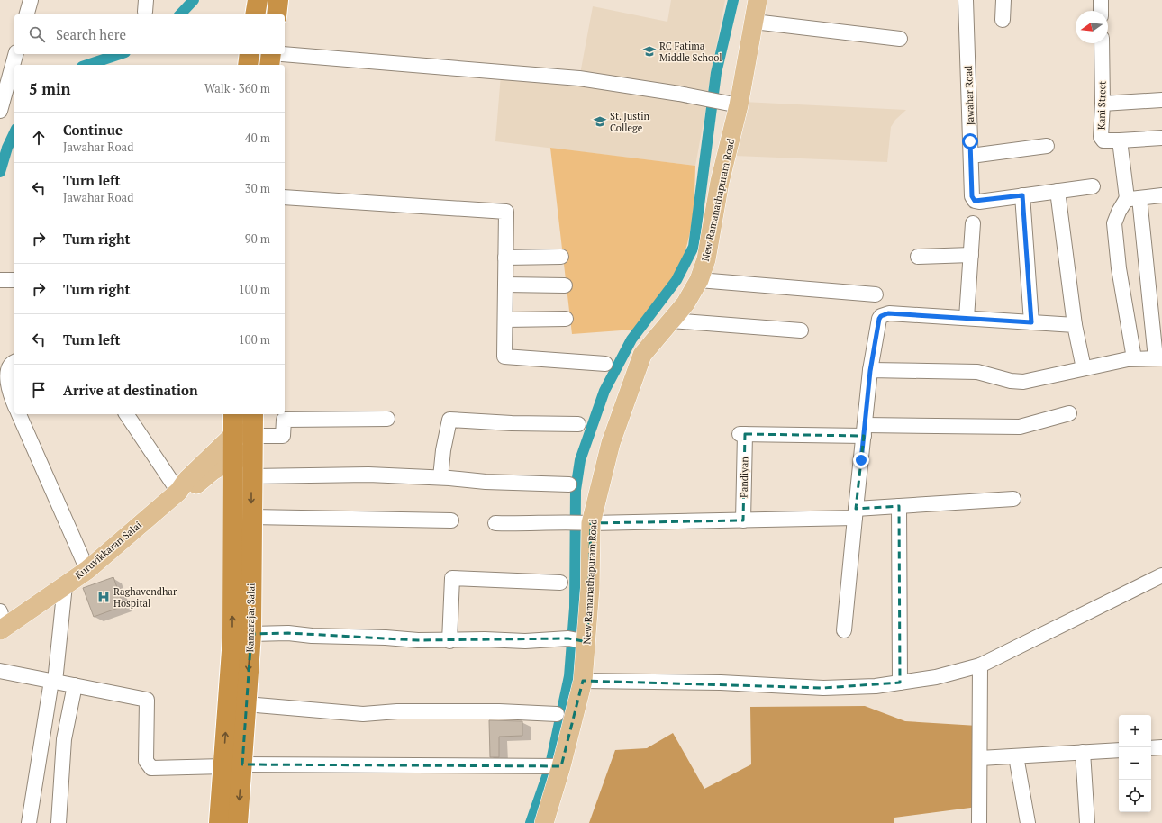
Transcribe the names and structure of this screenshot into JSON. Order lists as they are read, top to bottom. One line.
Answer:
{"streets":{"highway":["Kamarajar Salai"],"main road":["New Ramanathapuram Road","Kuruvikkaran Salai"],"street":["Jawahar Road","Kani Street","Pandiyan"]},"crossings":[["Kuruvikkaran Salai","Kamarajar Salai"]],"places":{"school or university":["RC Fatima Middle School","St. Justin College"],"hospital":["Raghavendhar Hospital"]},"north":"left","page":{"search":"Search here","heading":["5 min","Walk · 360 m"],"list":[["Continue","Jawahar Road","40 m"],["Turn left","Jawahar Road","30 m"],["Turn right","90 m"],["Turn right","100 m"],["Turn left","100 m"],"Arrive at destination"],"map_buttons":["+","−"]}}
